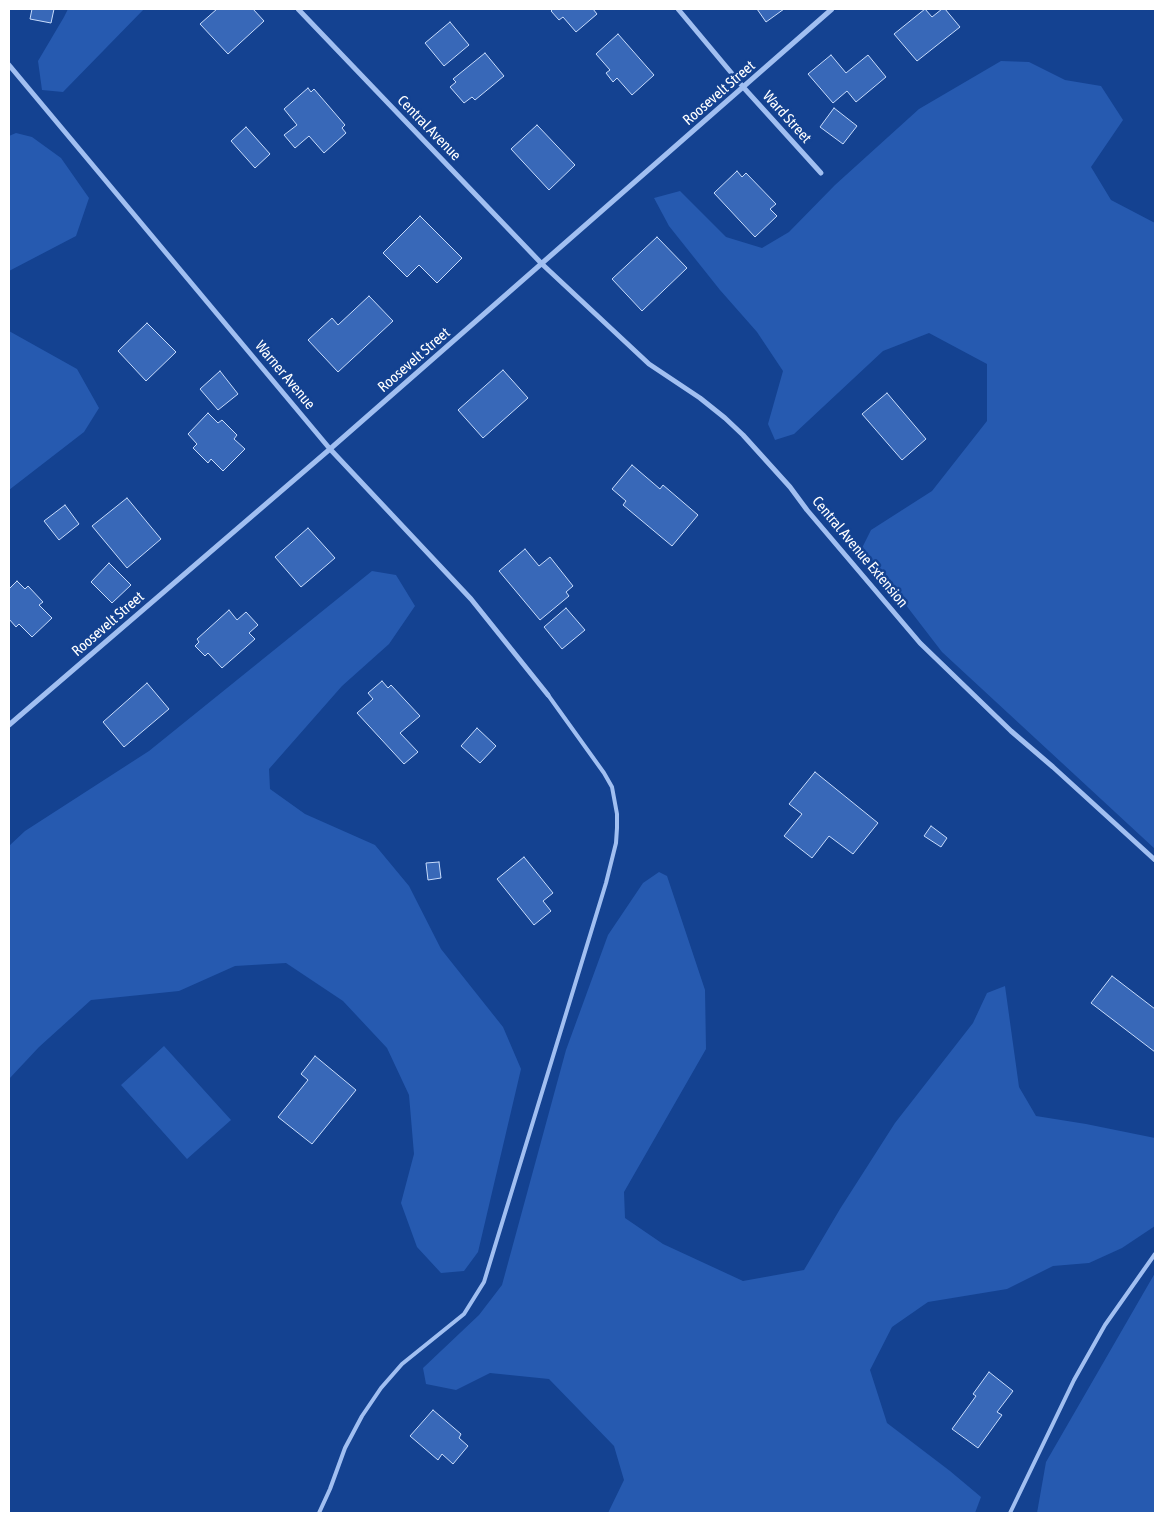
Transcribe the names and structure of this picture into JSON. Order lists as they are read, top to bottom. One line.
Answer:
{"streets":{"street":["Roosevelt Street","Ward Street","Central Avenue","Warner Avenue","Central Avenue Extension"]},"crossings":[["Roosevelt Street","Ward Street"],["Roosevelt Street","Central Avenue"],["Roosevelt Street","Warner Avenue"],["Roosevelt Street","Central Avenue Extension"],["Central Avenue","Central Avenue Extension"]]}
